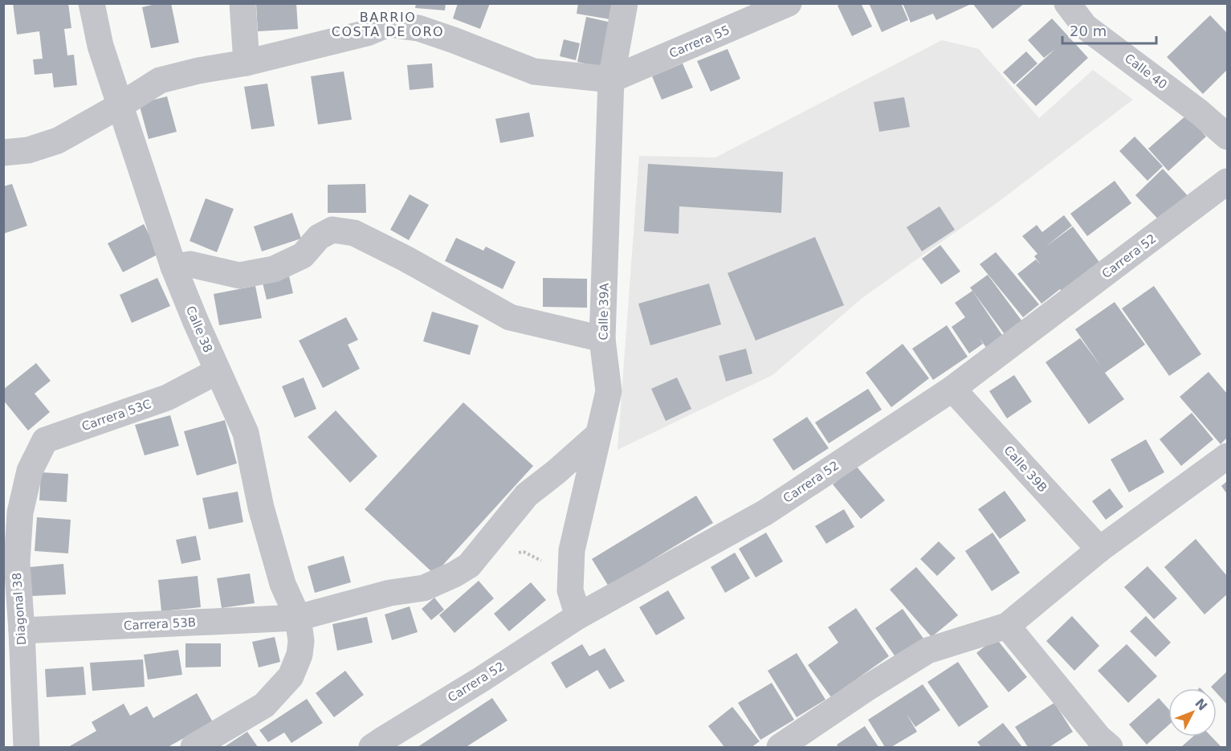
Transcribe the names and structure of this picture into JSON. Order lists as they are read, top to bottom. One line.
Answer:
{"streets":{"street":["Carrera 55","Calle 40","Carrera 52","Calle 39A","Calle 38","Carrera 53C","Calle 39B","Diagonal 38","Carrera 53B"]},"crossings":[["Carrera 55","Calle 39A"],["Carrera 52","Calle 39A"],["Carrera 52","Calle 39B"],["Calle 39A","Carrera 53B"],["Calle 38","Carrera 53C"],["Calle 38","Carrera 53B"],["Carrera 53C","Diagonal 38"],["Diagonal 38","Carrera 53B"]],"districts":["BARRIO COSTA DE ORO"],"scale_bar":"20 m","north":"top right"}
